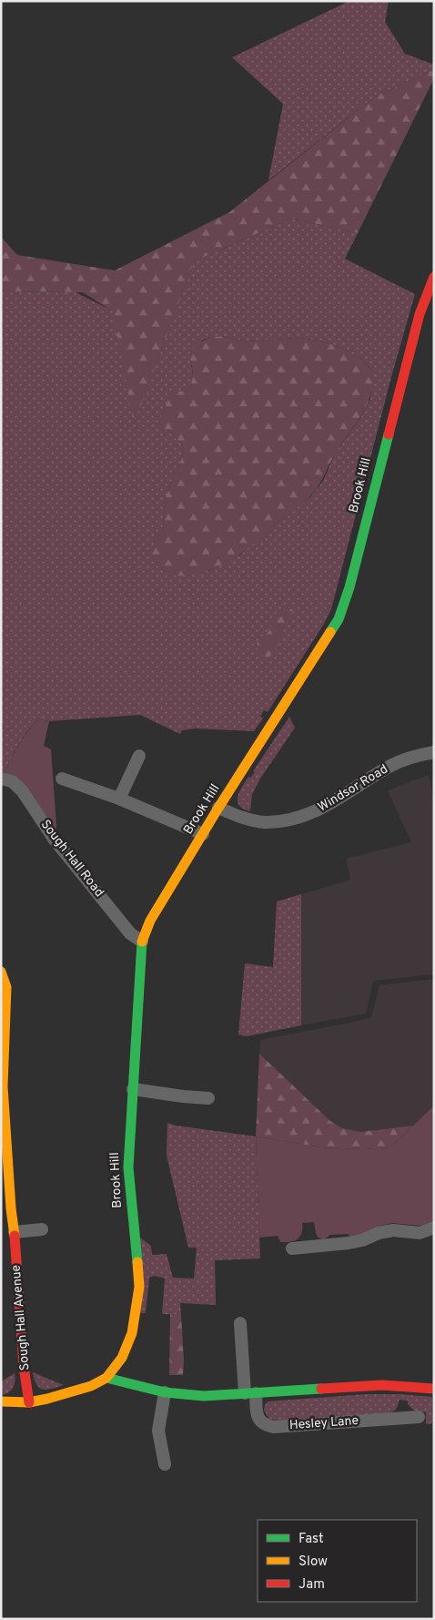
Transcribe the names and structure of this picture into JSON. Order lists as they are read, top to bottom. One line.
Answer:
{"streets":{"main road":["Brook Hill","Sough Hall Avenue"],"street":["Windsor Road","Sough Hall Road","Hesley Lane"]},"crossings":[["Brook Hill","Windsor Road"],["Brook Hill","Sough Hall Road"]],"legend":["Fast","Slow","Jam"]}
